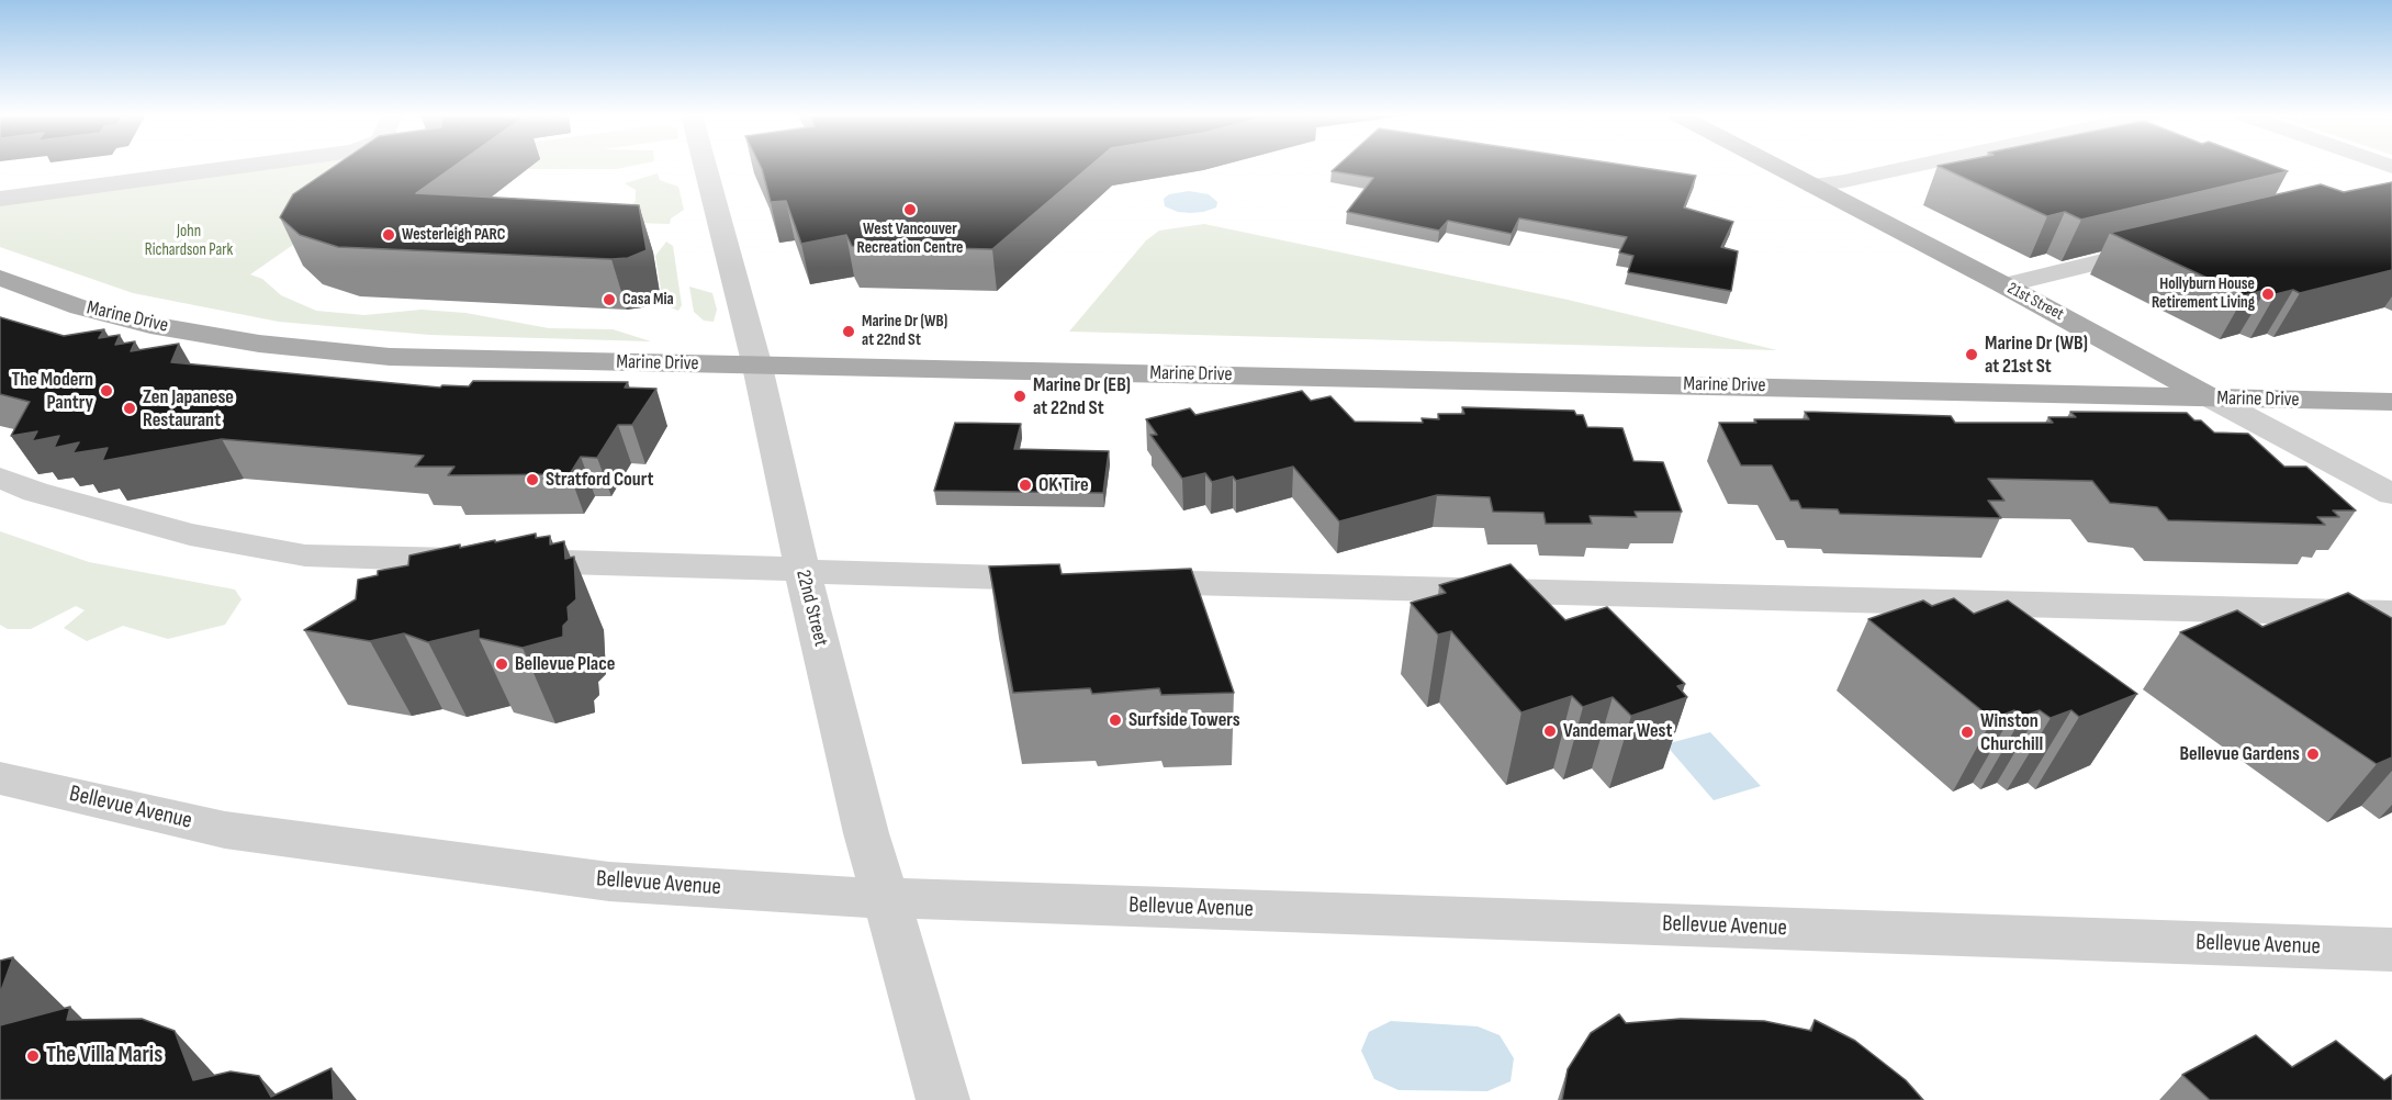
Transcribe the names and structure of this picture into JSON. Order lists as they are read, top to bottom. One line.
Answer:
{"streets":{"main road":["21st Street","Marine Drive"],"street":["22nd Street","Bellevue Avenue"]},"crossings":[["21st Street","Marine Drive"],["Marine Drive","22nd Street"],["22nd Street","Bellevue Avenue"]],"parks":["John Richardson Park"],"places":["West Vancouver Recreation Centre","Westerleigh PARC","Hollyburn House Retirement Living","Casa Mia","Marine Dr (WB) at 22nd St","Marine Dr (WB) at 21st St","The Modern Pantry","Marine Dr (EB) at 22nd St","Zen Japanese Restaurant","Stratford Court","OK Tire","Bellevue Place","Surfside Towers","Vandemar West","Winston Churchill","Bellevue Gardens","The Villa Maris"]}
